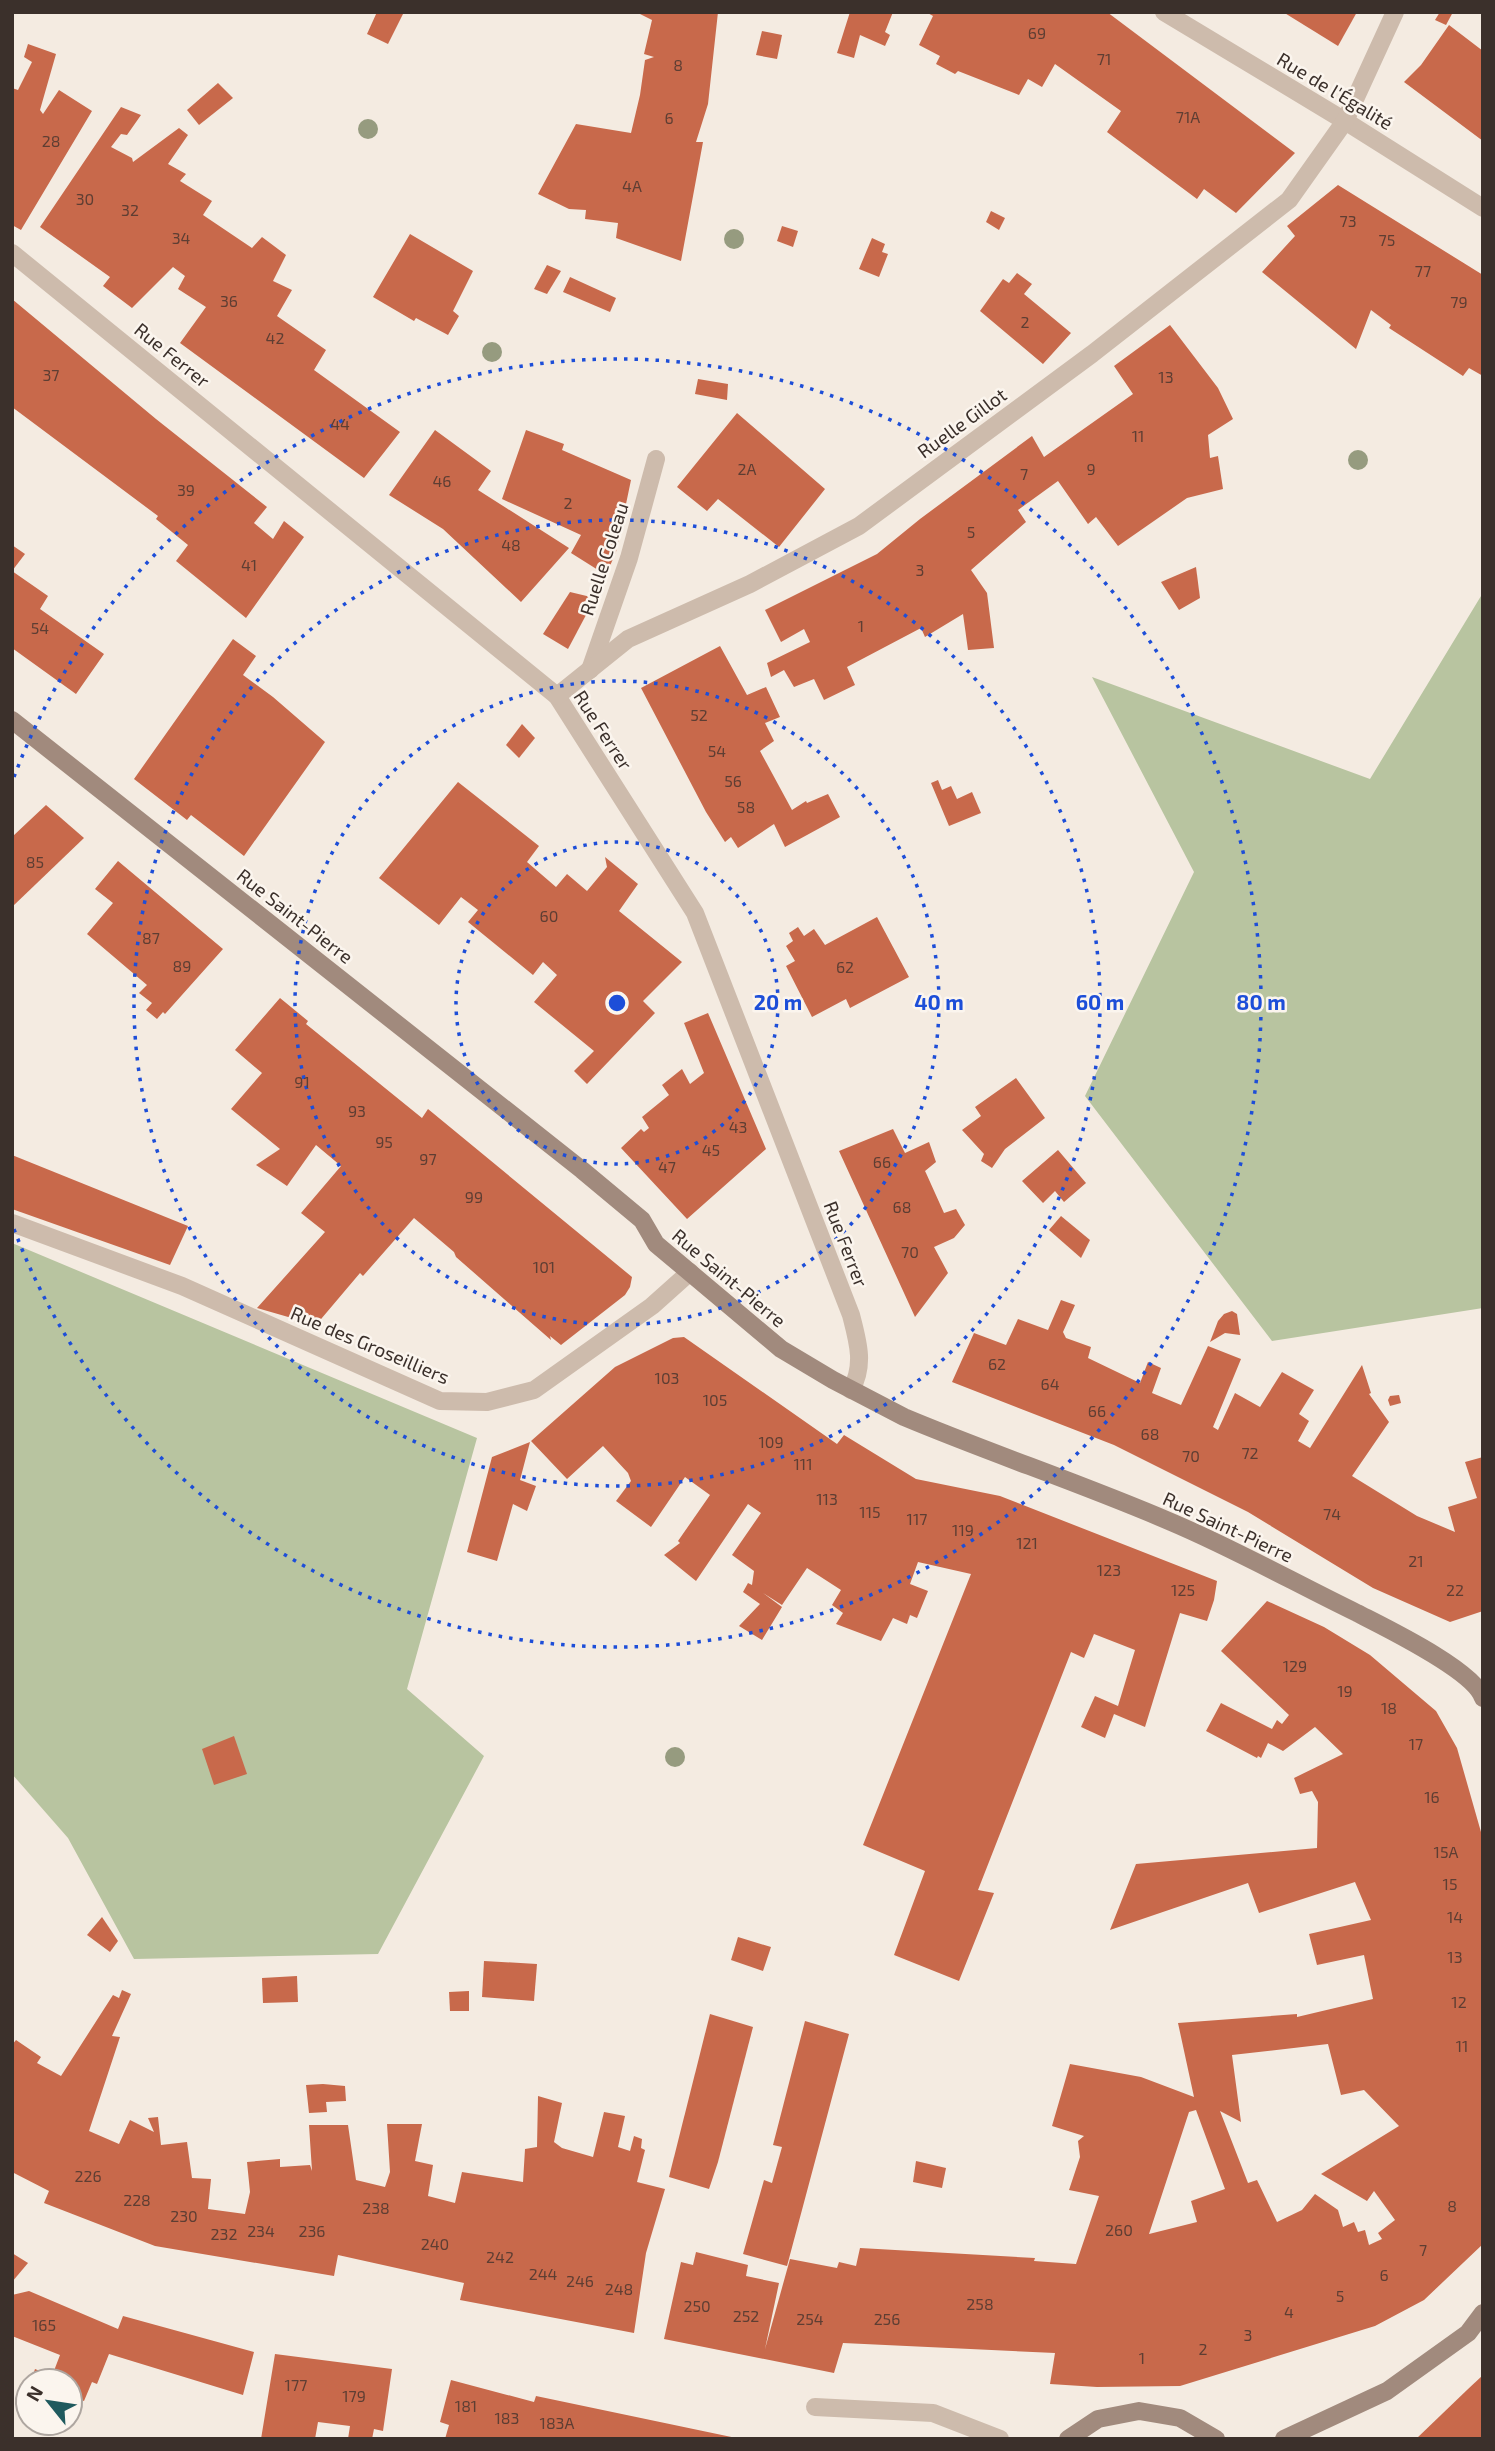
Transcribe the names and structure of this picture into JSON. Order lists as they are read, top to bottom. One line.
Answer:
{"streets":{"street":["Rue de l'Égalité","Rue Ferrer","Ruelle Gillot","Ruelle Coleau","Rue Saint-Pierre","Rue des Groseilliers"]},"crossings":[["Rue de l'Égalité","Ruelle Gillot"],["Rue Ferrer","Ruelle Gillot"],["Rue Ferrer","Rue Saint-Pierre"],["Ruelle Gillot","Ruelle Coleau"],["Rue Saint-Pierre","Rue des Groseilliers"]],"house_numbers":["69","71","8","71A","6","28","4A","30","32","73","34","75","77","36","79","2","42","37","13","44","11","2A","9","7","46","39","2","5","48","41","3","1","54","52","54","56","58","85","60","87","89","62","91","93","43","95","45","97","66","47","99","68","70","101","62","103","64","105","66","68","109","72","70","111","113","115","74","117","119","121","21","123","125","22","129","19","18","17","16","15A","15","14","13","12","11","226","228","8","238","230","260","234","236","232","240","7","242","244","6","246","248","5","258","250","4","252","254","256","165","3","2","1","177","179","181","183","183A"],"north":"top left","rings":["20 m","40 m","60 m","80 m"]}
